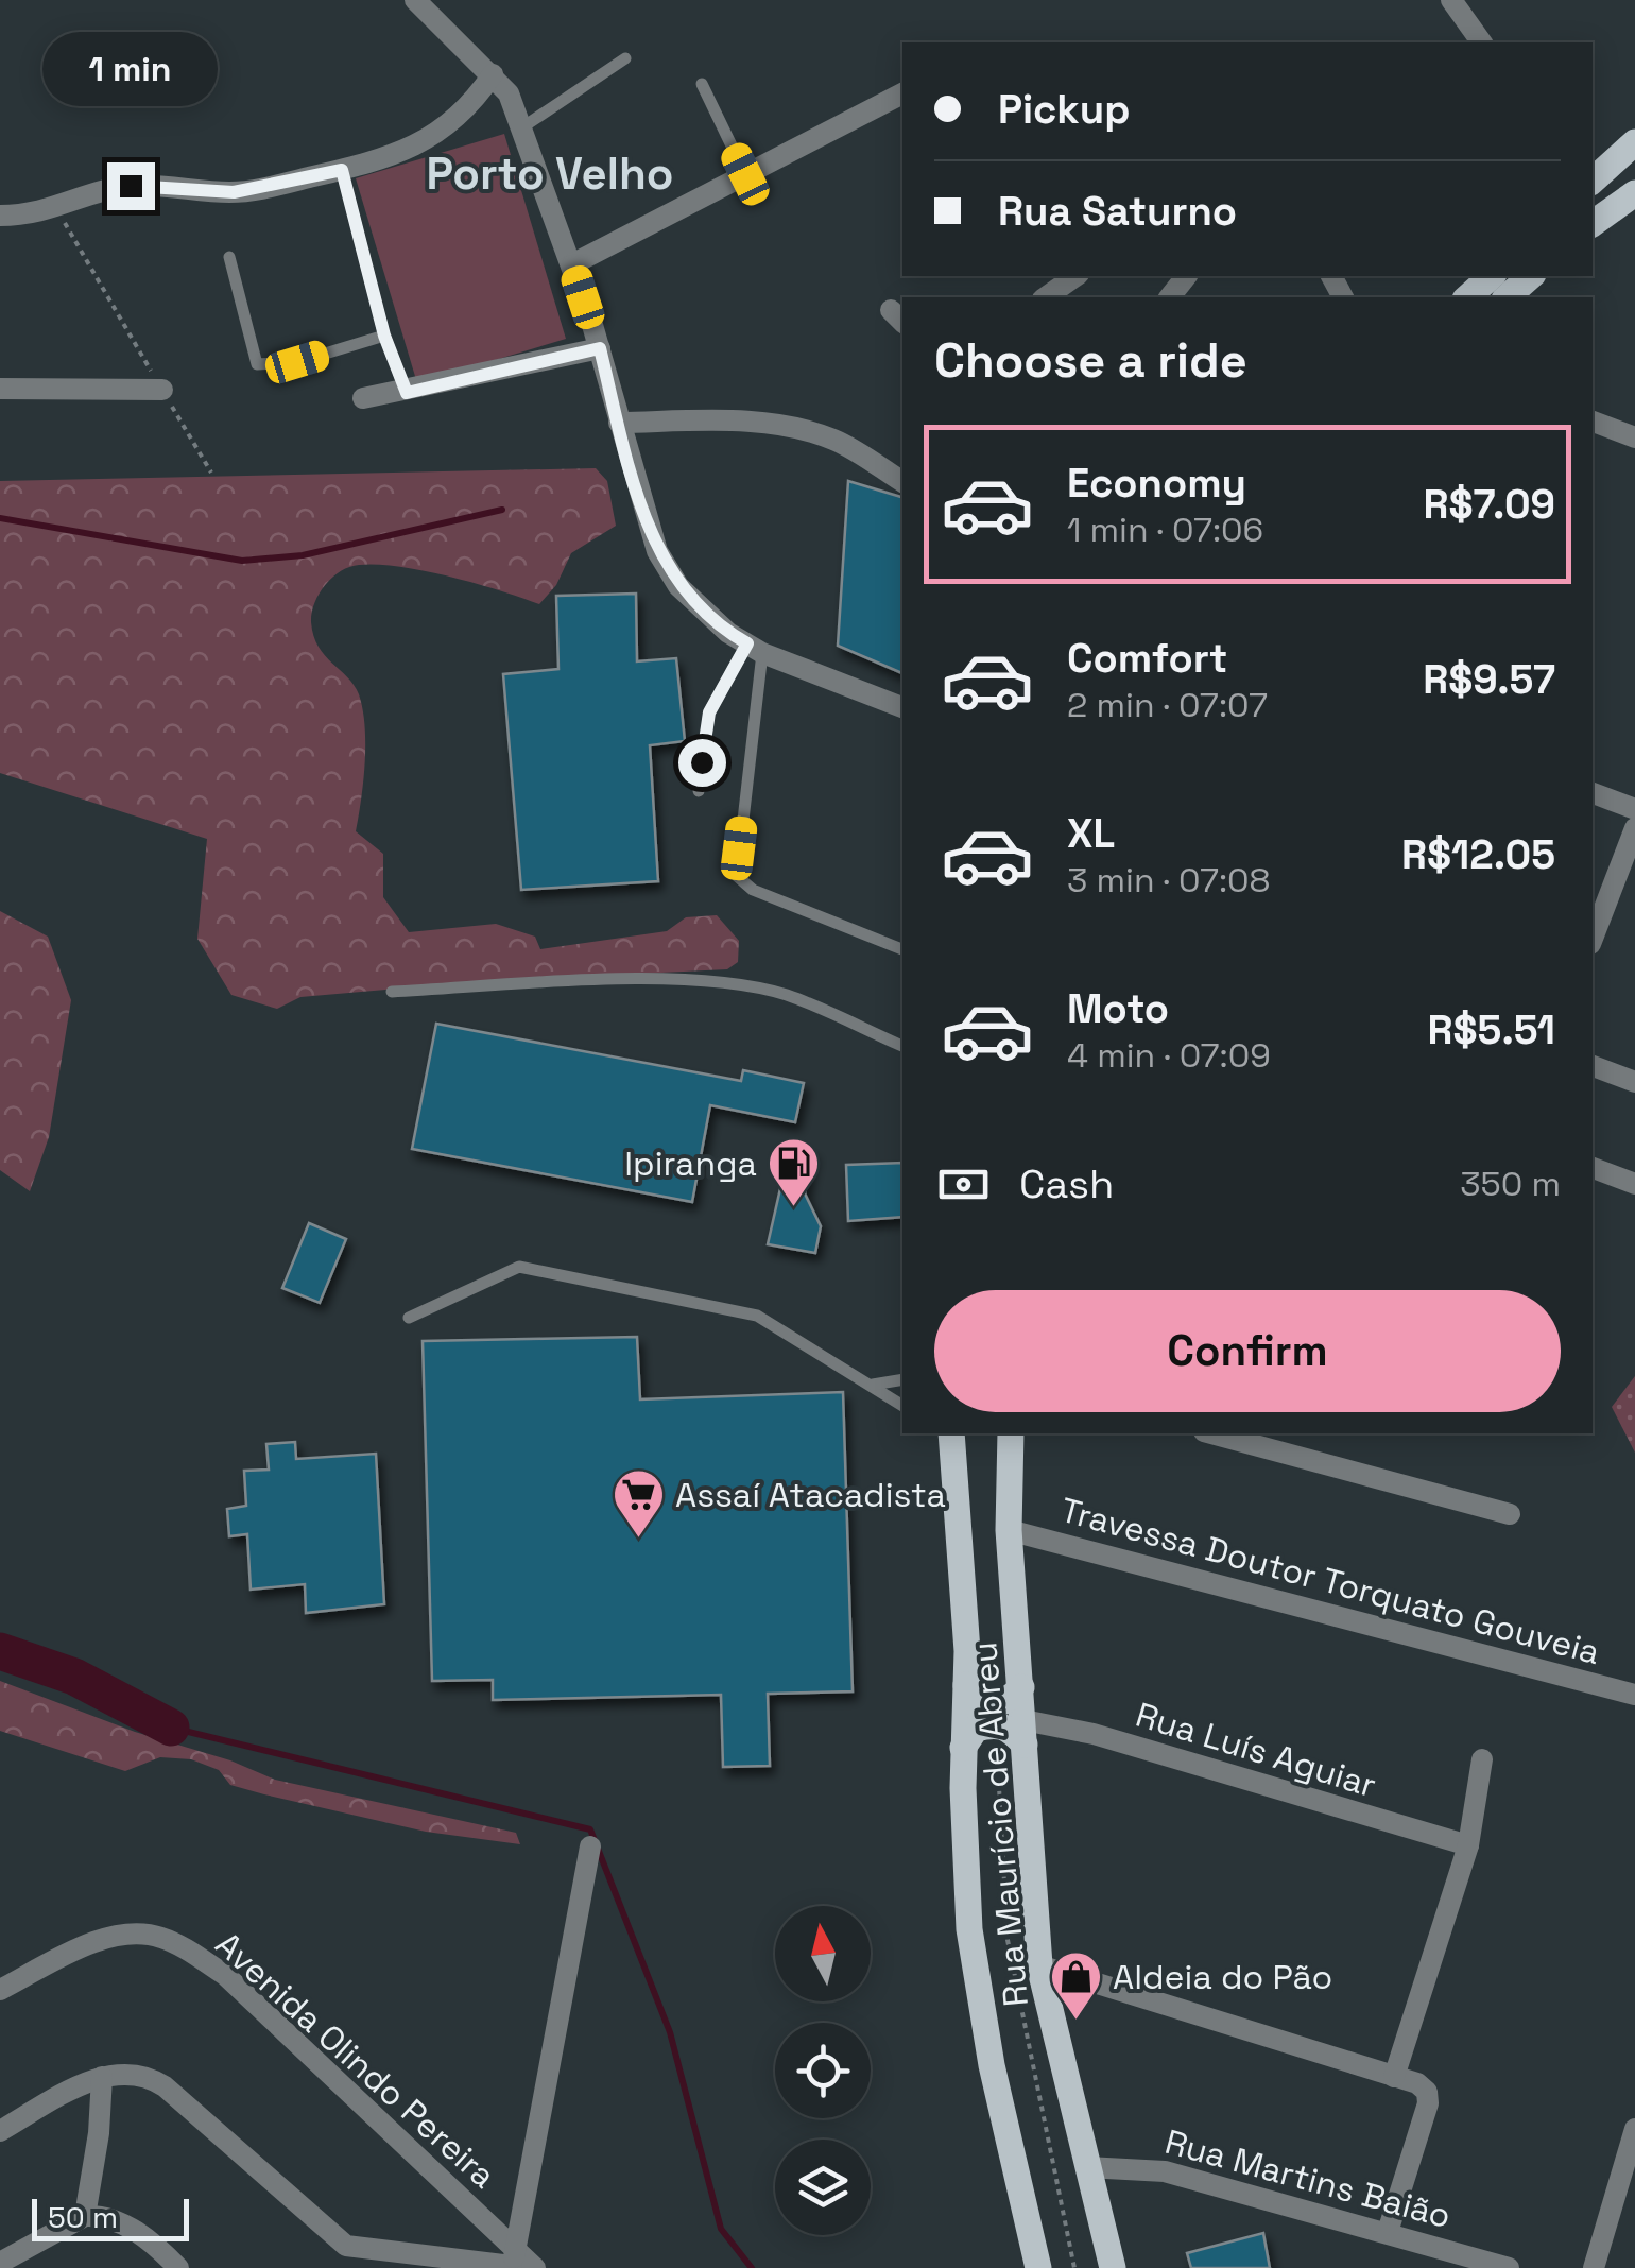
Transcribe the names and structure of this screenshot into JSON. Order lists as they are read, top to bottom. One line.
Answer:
{"streets":{"main road":["Rua Maurício de Abreu"],"street":["Travessa Doutor Torquato Gouveia","Rua Luís Aguiar","Avenida Olindo Pereira","Rua Martins Baião"]},"crossings":[["Travessa Doutor Torquato Gouveia","Rua Maurício de Abreu"],["Rua Luís Aguiar","Rua Maurício de Abreu"],["Rua Maurício de Abreu","Rua Martins Baião"]],"districts":["Porto Velho"],"places":{"fuel station":["Ipiranga"],"supermarket":["Assaí Atacadista"],"shop":["Aldeia do Pão"]},"scale_bar":"50 m","north":"top","page":{"bubble":"1 min","banner":["Pickup","Rua Saturno"],"heading":"Choose a ride","list":[{"name":"Economy","note":"1 min · 07:06","value":"R$7.09"},{"name":"Comfort","note":"2 min · 07:07","value":"R$9.57"},{"name":"XL","note":"3 min · 07:08","value":"R$12.05"},{"name":"Moto","note":"4 min · 07:09","value":"R$5.51"}],"pay":["Cash","350 m"],"buttons":"Confirm","scale":"50 m"}}
